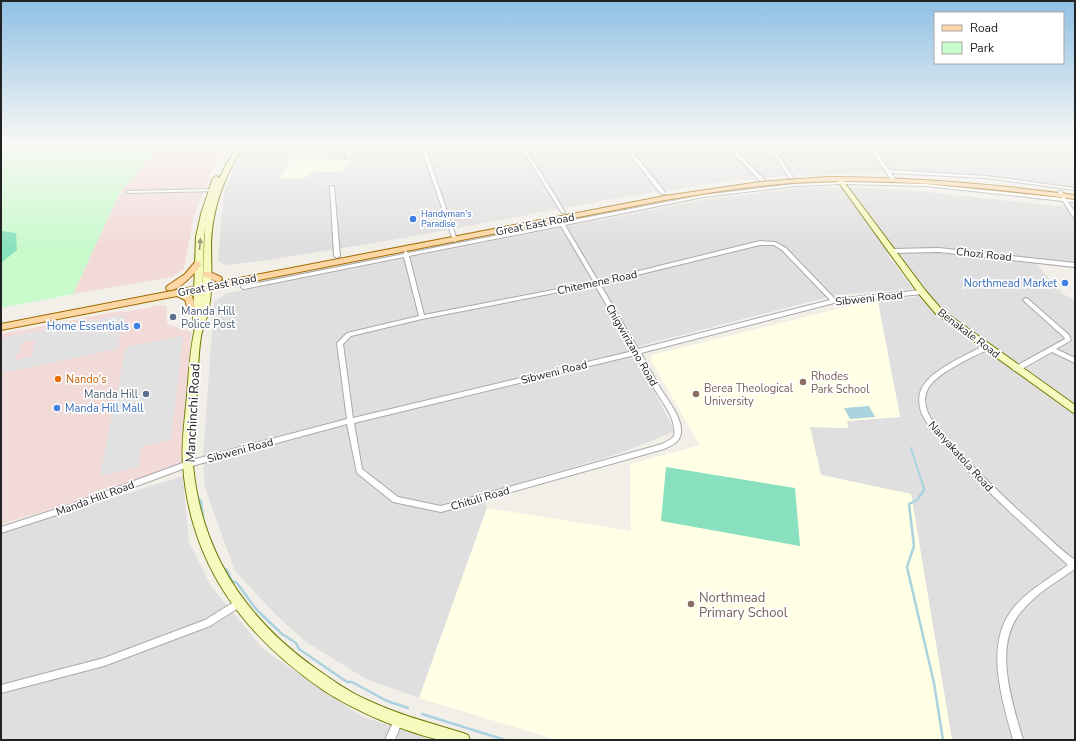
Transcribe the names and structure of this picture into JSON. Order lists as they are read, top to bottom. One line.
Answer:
{"streets":{"main road":["Great East Road","Benakale Road","Manchinchi Road"],"street":["Chozi Road","Chitemene Road","Sibweni Road","Chigwirizano Road","Nanyakatola Road","Manda Hill Road","Chituli Road"]},"crossings":[["Great East Road","Benakale Road"],["Great East Road","Chigwirizano Road"],["Great East Road","Manchinchi Road"],["Chozi Road","Benakale Road"],["Chitemene Road","Sibweni Road"],["Chitemene Road","Chigwirizano Road"],["Chitemene Road","Chituli Road"],["Sibweni Road","Benakale Road"],["Sibweni Road","Chigwirizano Road"],["Sibweni Road","Manchinchi Road"],["Sibweni Road","Manda Hill Road"],["Sibweni Road","Chituli Road"],["Benakale Road","Nanyakatola Road"],["Chigwirizano Road","Chituli Road"],["Manchinchi Road","Manda Hill Road"]],"places":["Handyman's Paradise","Northmead Market","Manda Hill Police Post","Home Essentials","Nando's","Rhodes Park School","Manda Hill","Berea Theological University","Manda Hill Mall","Northmead Primary School"],"legend":["Road","Park"]}
